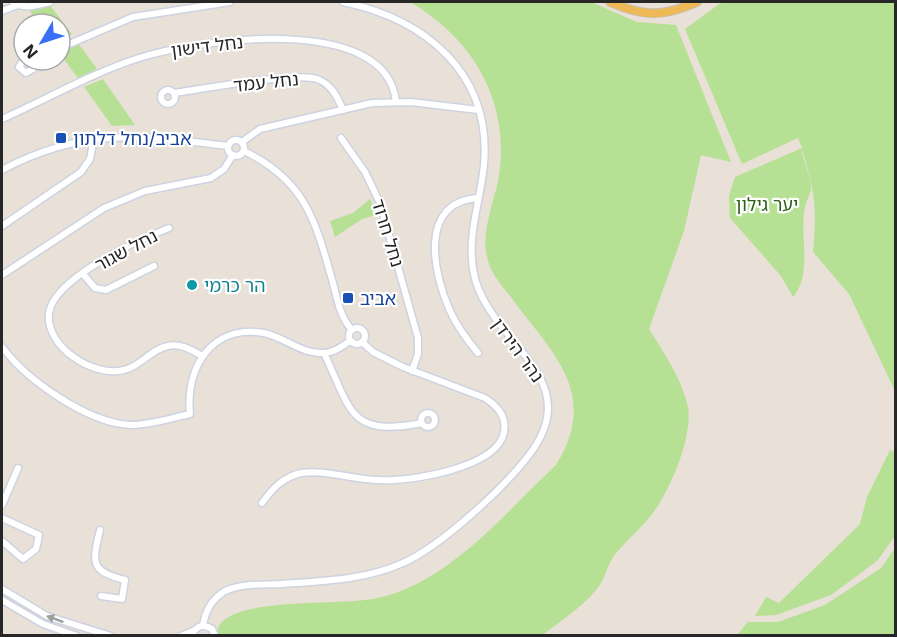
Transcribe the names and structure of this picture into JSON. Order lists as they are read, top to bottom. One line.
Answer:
{"streets":{"street":["נחל דישון","נחל עמד","נחל חרוד","נחל שגור","נהר הירדן"]},"parks":["יער גילון"],"places":{"transit":["אביב/נחל דלתון","אביב"],"other":["הר כרמי"]},"north":"bottom left"}
